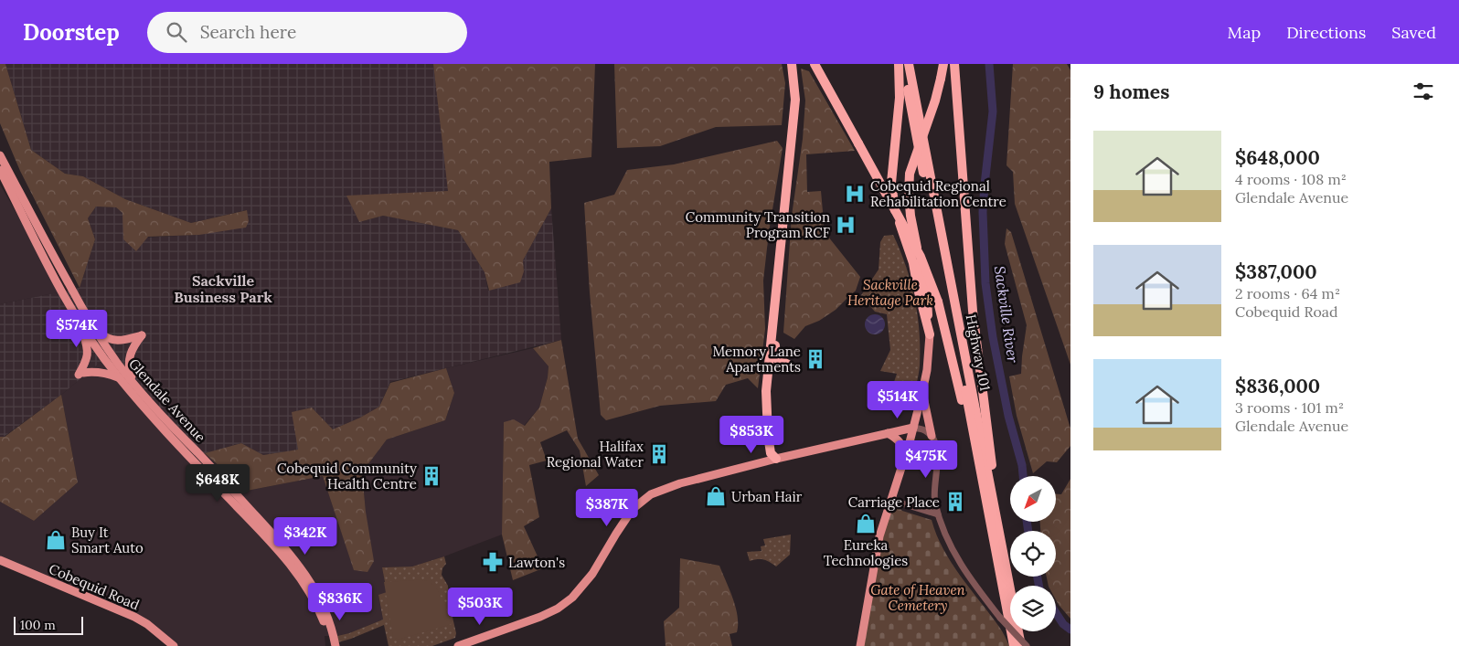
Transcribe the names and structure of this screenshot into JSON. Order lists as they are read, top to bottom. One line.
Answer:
{"streets":{"highway":["Highway 101"],"main road":["Glendale Avenue","Cobequid Road"]},"districts":["Sackville Business Park"],"water":["Sackville River"],"parks":["Sackville Heritage Park","Gate of Heaven Cemetery"],"places":{"hospital":["Cobequid Regional Rehabilitation Centre","Community Transition Program RCF"],"building":["Memory Lane Apartments","Halifax Regional Water","Cobequid Community Health Centre","Carriage Place"],"shop":["Urban Hair","Eureka Technologies","Buy It Smart Auto"],"pharmacy":["Lawton's"]},"scale_bar":"100 m","north":"bottom left","page":{"header":"Doorstep","search":"Search here","nav":["Map","Directions","Saved"],"heading":"9 homes","list":[{"name":"$648,000","note":"4 rooms · 108 m² · Glendale Avenue"},{"name":"$387,000","note":"2 rooms · 64 m² · Cobequid Road"},{"name":"$836,000","note":"3 rooms · 101 m² · Glendale Avenue"}],"price":["$574K","$514K","$853K","$475K","$648K","$387K","$342K","$836K","$503K"],"scale":"100 m"}}
